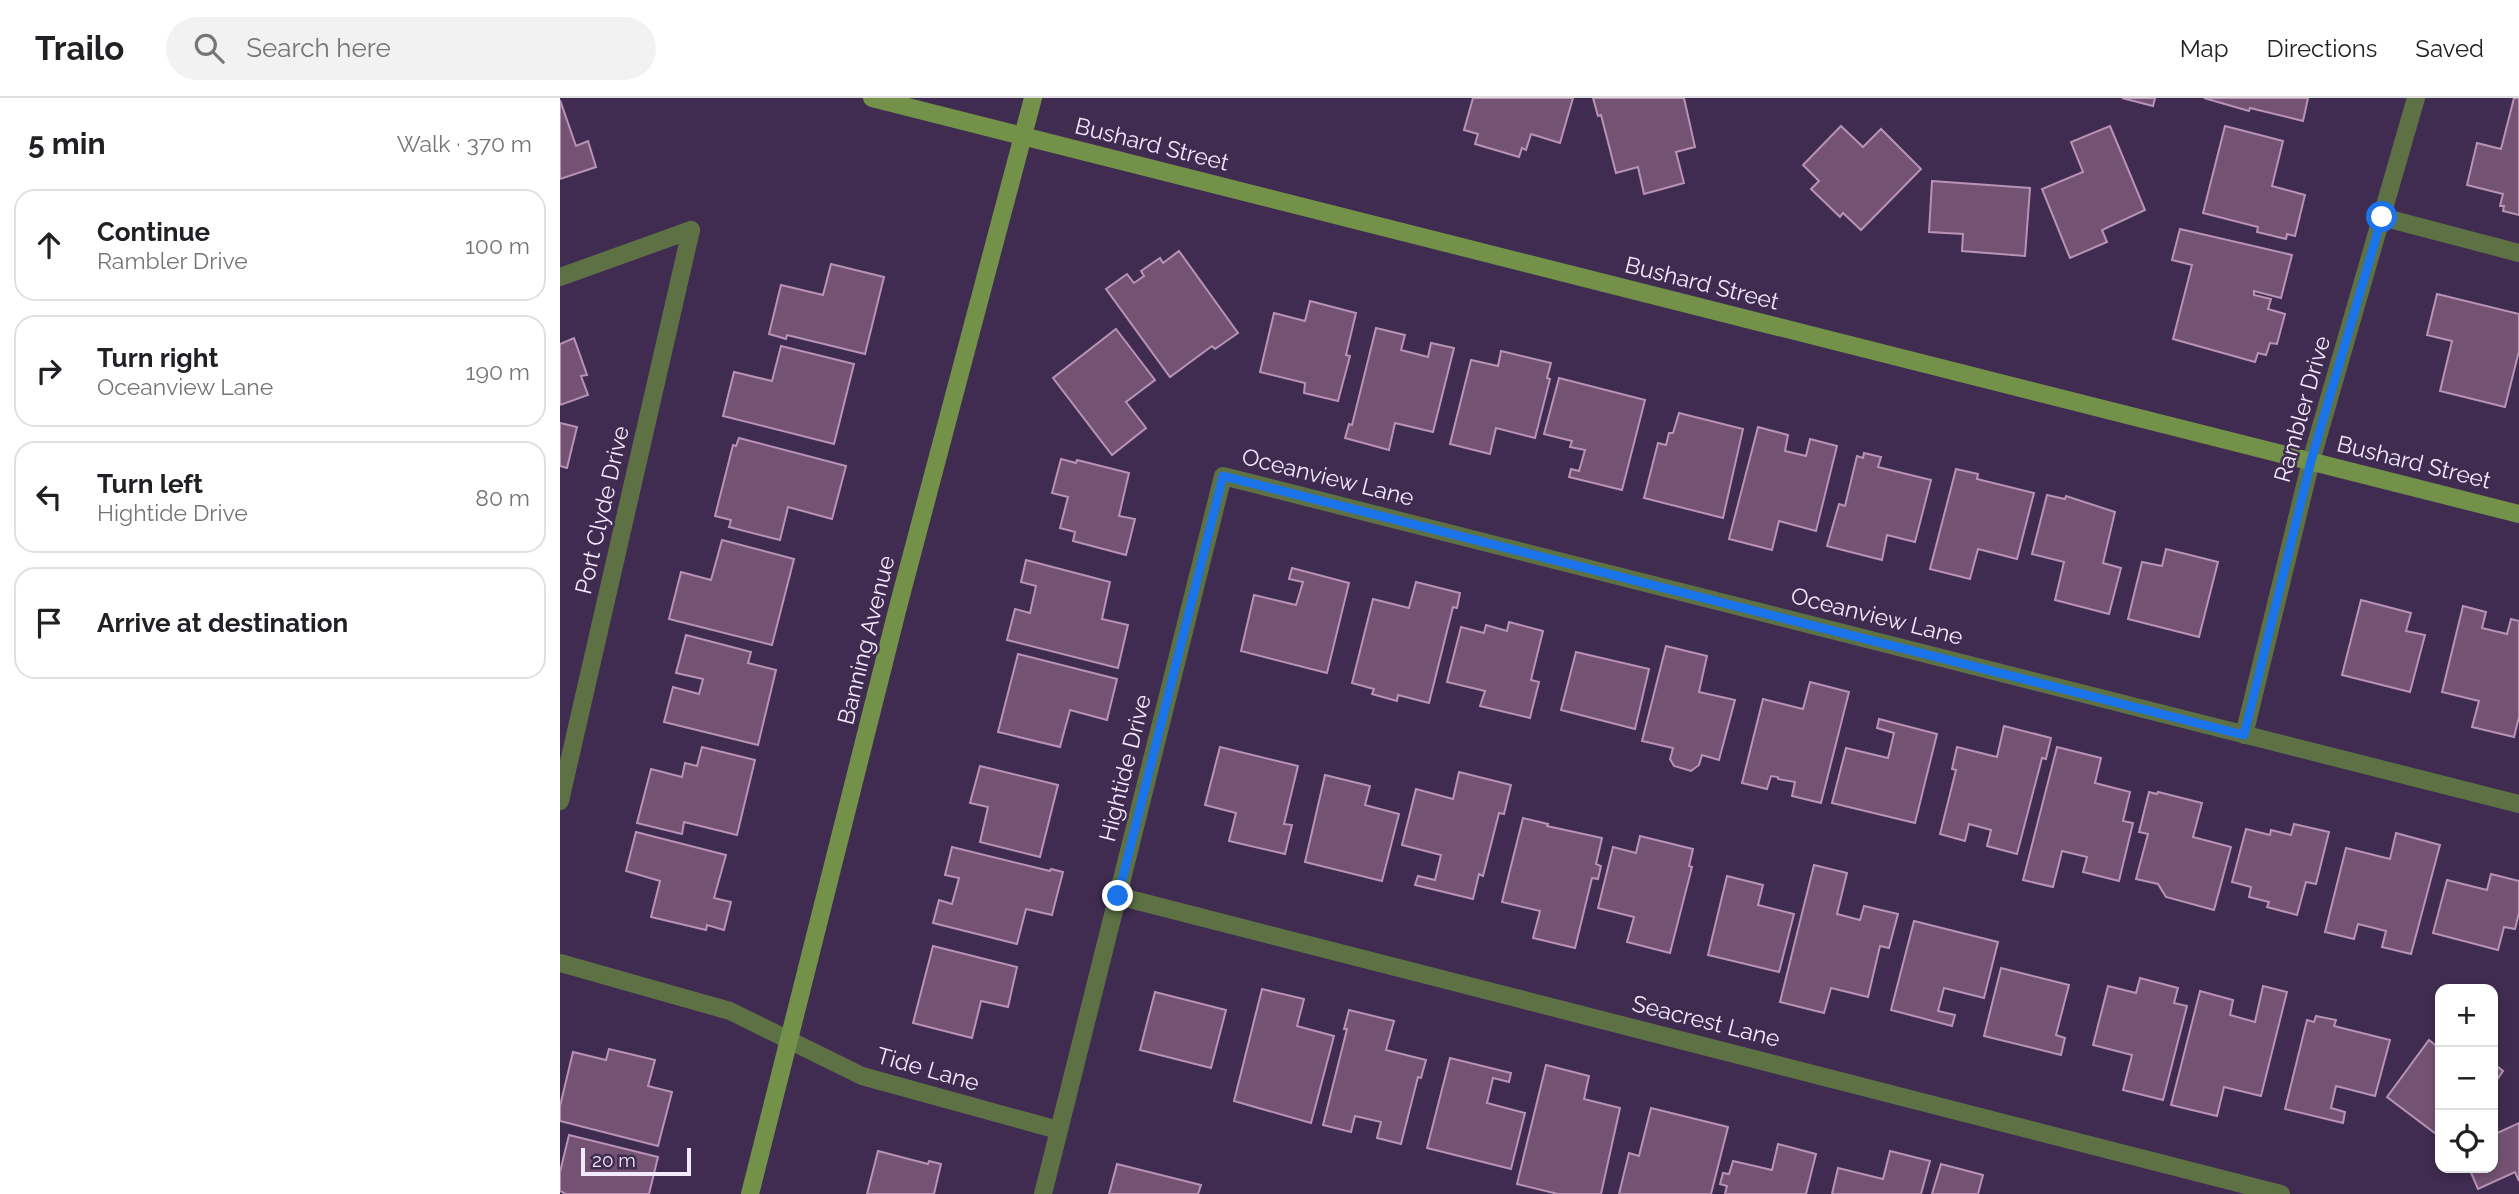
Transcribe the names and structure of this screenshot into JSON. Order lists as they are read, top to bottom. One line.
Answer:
{"streets":{"street":["Bushard Street","Rambler Drive","Oceanview Lane","Port Clyde Drive","Banning Avenue","Hightide Drive","Seacrest Lane","Tide Lane"]},"crossings":[["Bushard Street","Rambler Drive"],["Bushard Street","Banning Avenue"],["Rambler Drive","Oceanview Lane"],["Oceanview Lane","Hightide Drive"],["Banning Avenue","Tide Lane"],["Hightide Drive","Seacrest Lane"],["Hightide Drive","Tide Lane"]],"scale_bar":"20 m","page":{"header":"Trailo","search":"Search here","nav":["Map","Directions","Saved"],"heading":["5 min","Walk · 370 m"],"list":[["Continue","Rambler Drive","100 m"],["Turn right","Oceanview Lane","190 m"],["Turn left","Hightide Drive","80 m"],"Arrive at destination"],"map_buttons":["+","−"],"scale":"20 m"}}
